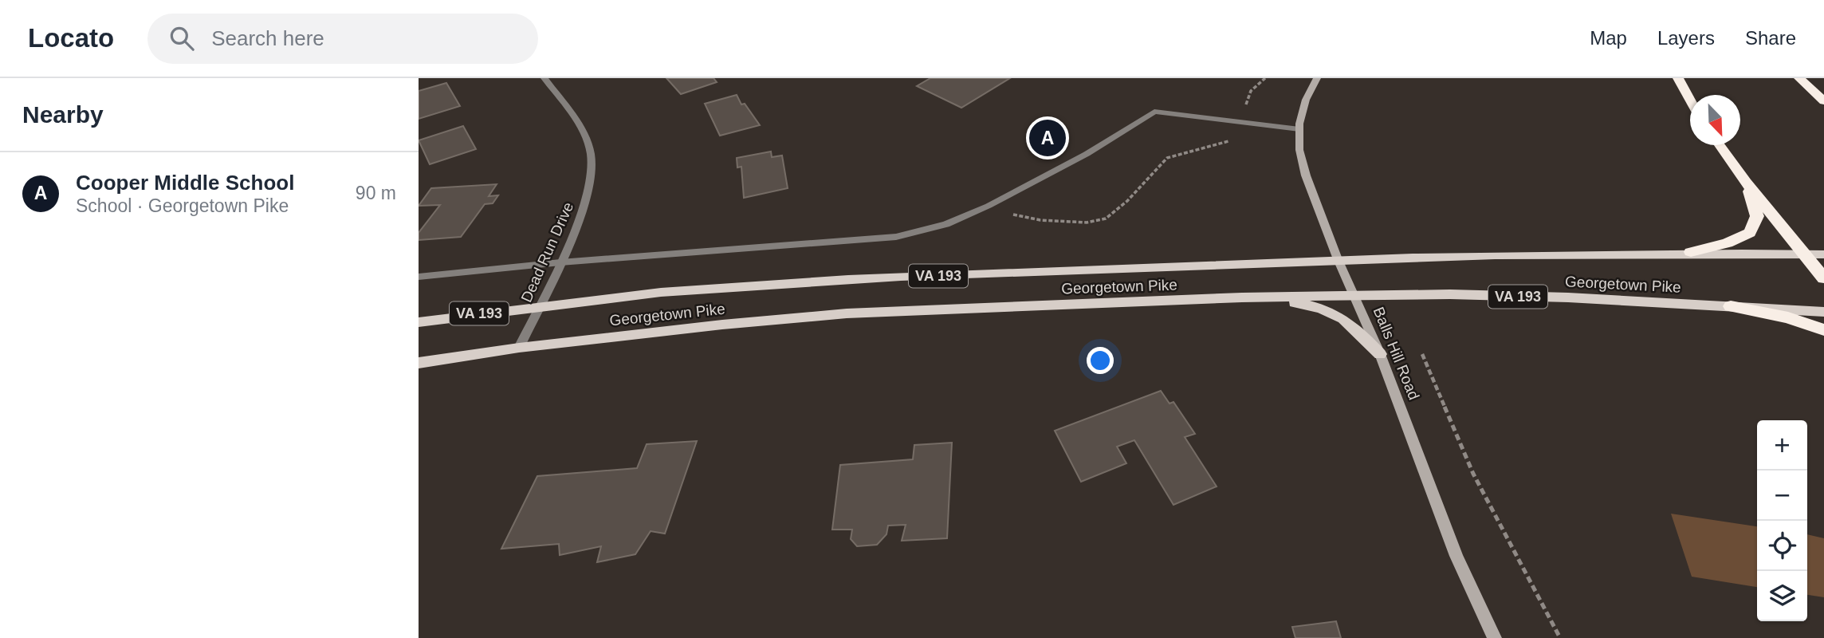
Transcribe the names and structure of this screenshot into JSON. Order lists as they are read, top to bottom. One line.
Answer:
{"streets":{"main road":["VA 193","Georgetown Pike"],"street":["Dead Run Drive","Balls Hill Road"]},"crossings":[["Dead Run Drive","Georgetown Pike"],["Georgetown Pike","Balls Hill Road"]],"north":"bottom right","page":{"header":"Locato","search":"Search here","nav":["Map","Layers","Share"],"heading":"Nearby","pins":"A","list":[{"mark":"A","name":"Cooper Middle School","note":"School · Georgetown Pike","value":"90 m"}],"map_buttons":["+","−"]}}
